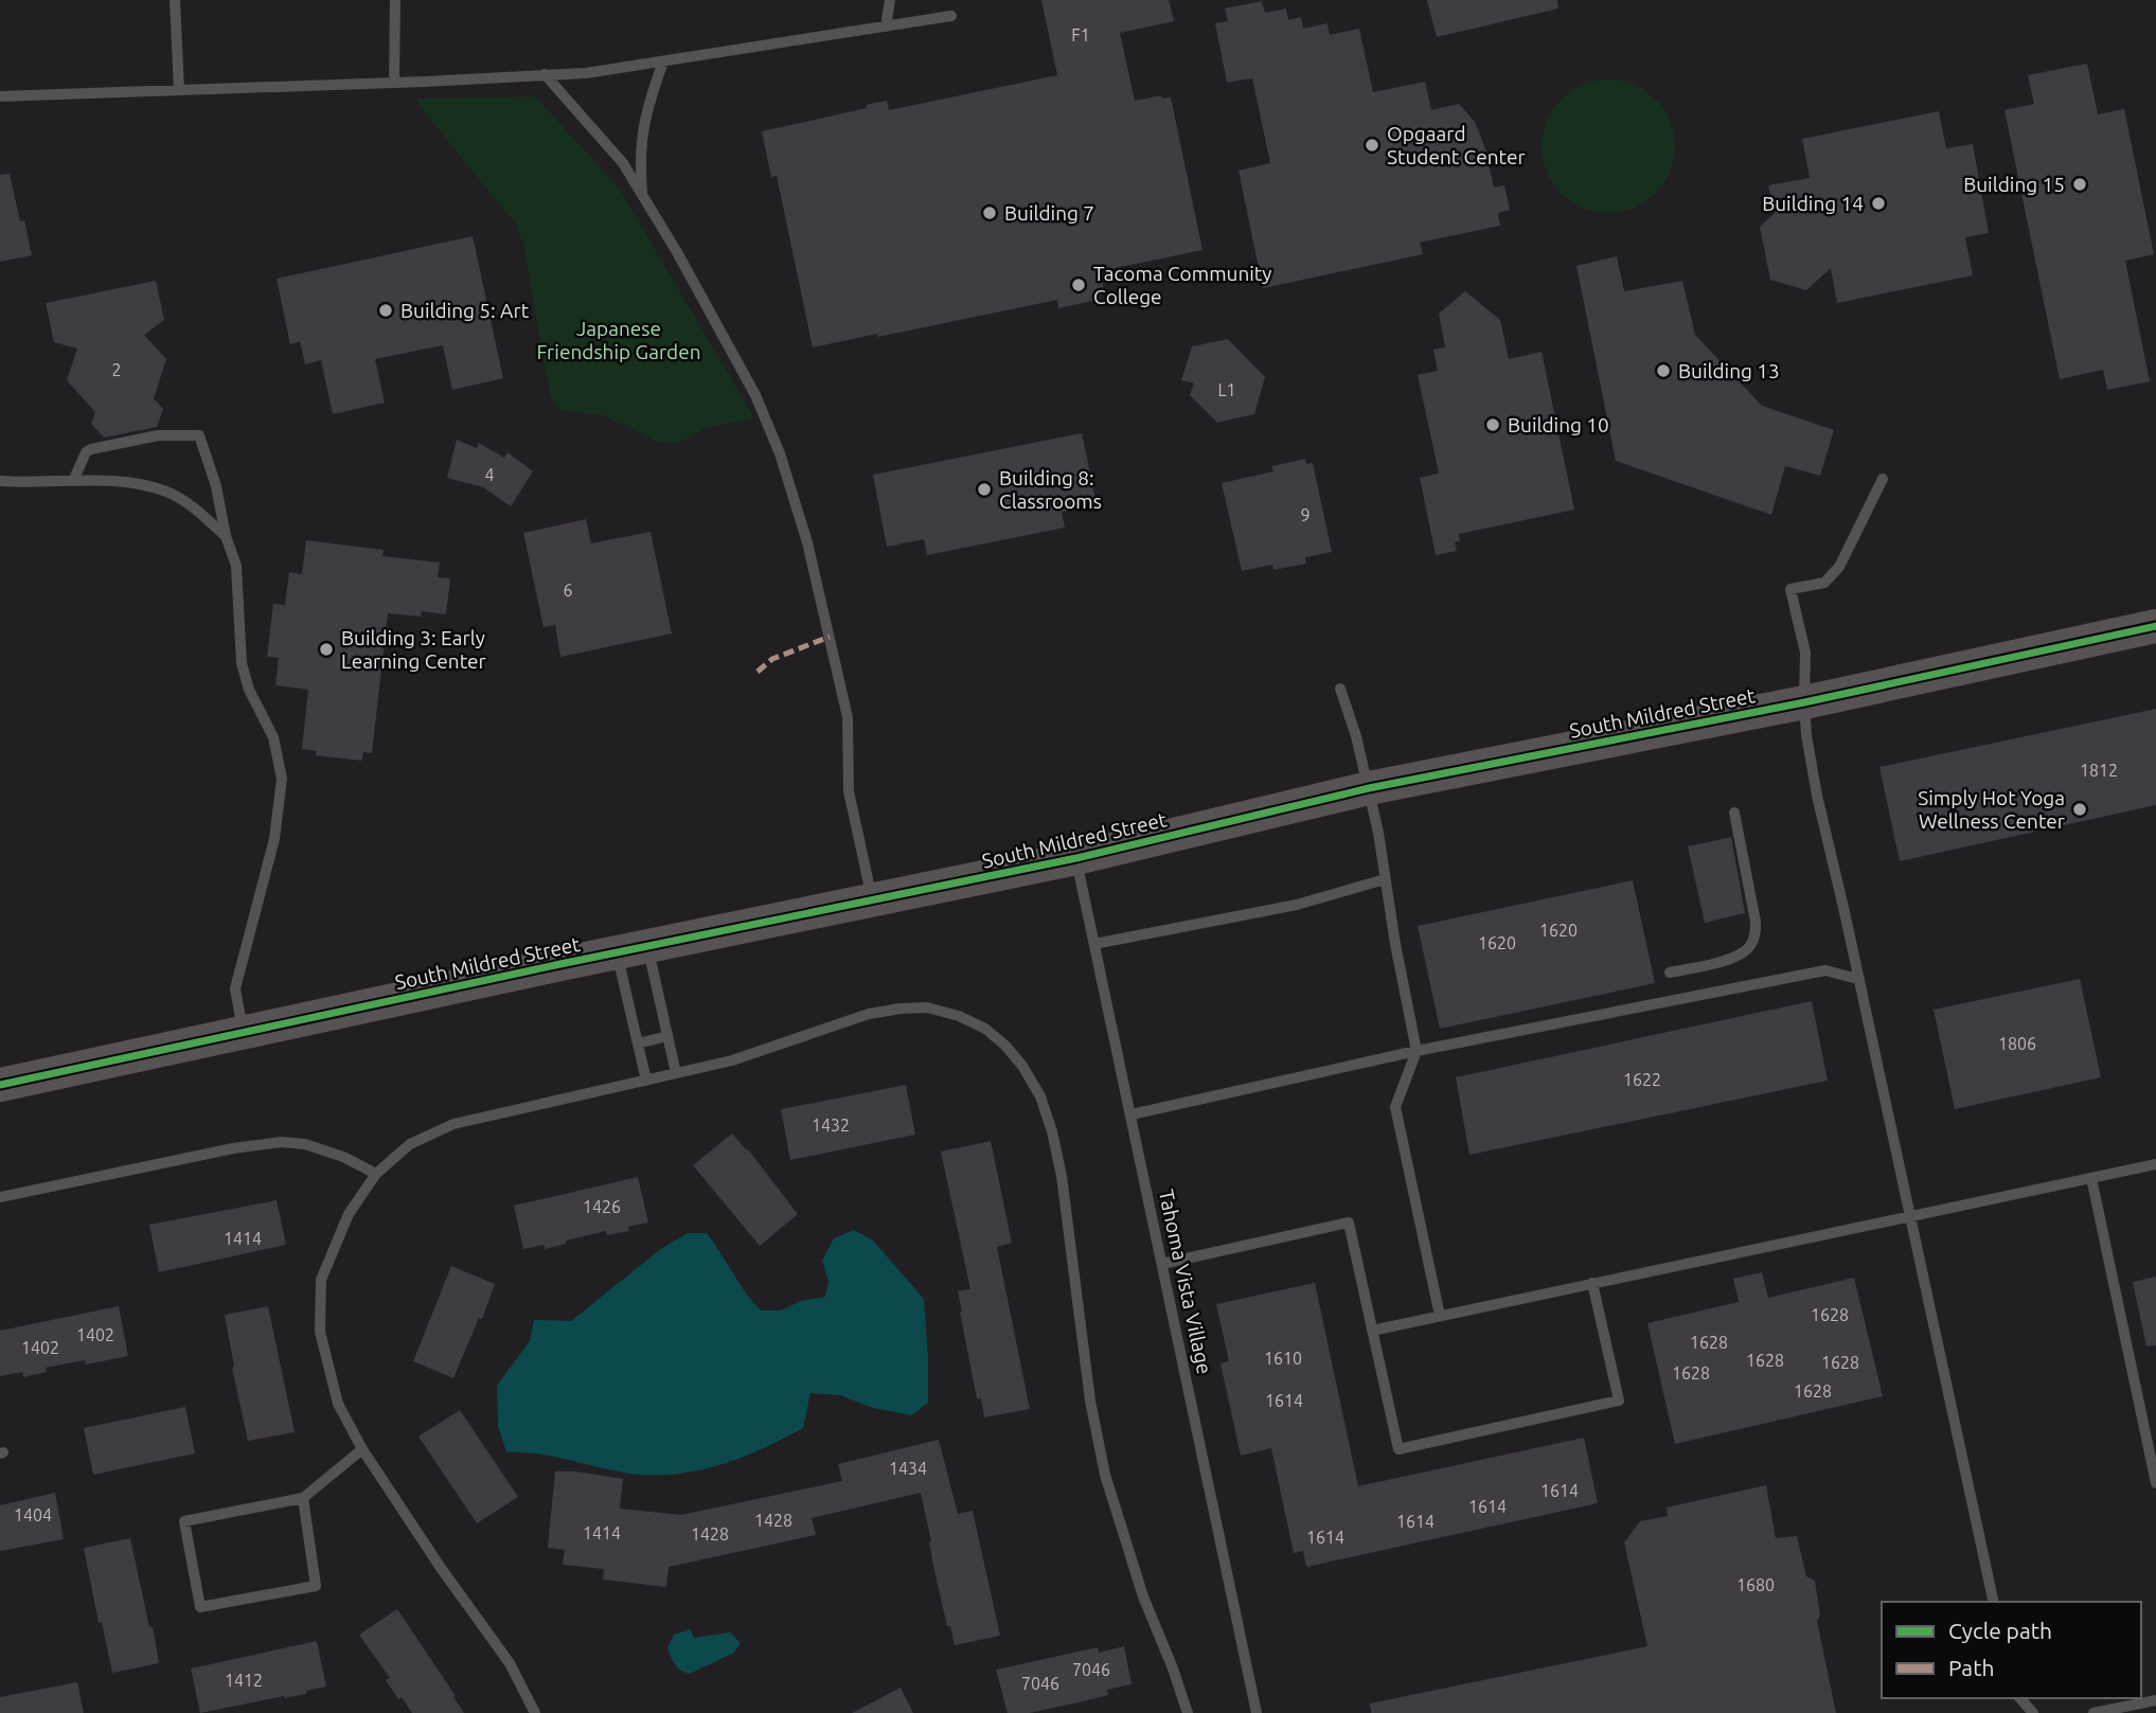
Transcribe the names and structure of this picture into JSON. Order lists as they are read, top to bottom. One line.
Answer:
{"streets":{"main road":["South Mildred Street"],"lane":["Tahoma Vista Village"]},"crossings":[["South Mildred Street","Tahoma Vista Village"]],"parks":["Japanese Friendship Garden"],"places":["Opgaard Student Center","Building 15","Building 14","Building 7","Tacoma Community College","Building 5: Art","Building 13","Building 10","Building 8: Classrooms","Building 3: Early Learning Center","Simply Hot Yoga Wellness Center"],"house_numbers":["F1","2","L1","4","9","6","1812","1620","1620","1806","1622","1432","1426","1414","1628","1402","1628","1402","1610","1628","1628","1628","1628","1614","1434","1614","1614","1404","1428","1614","1414","1428","1614","1680","7046","1412","7046"],"legend":["Cycle path","Path"]}
